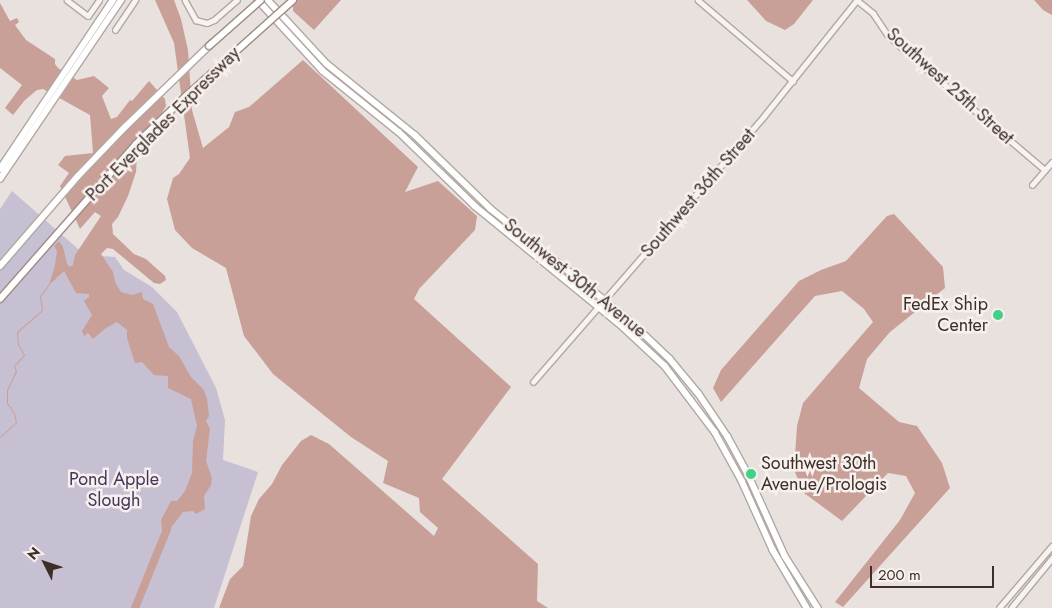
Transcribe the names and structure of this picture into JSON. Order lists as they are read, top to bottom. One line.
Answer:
{"streets":{"highway":["Port Everglades Expressway"],"main road":["Southwest 30th Avenue"],"street":["Southwest 25th Street","Southwest 36th Street"]},"crossings":[["Southwest 25th Street","Southwest 36th Street"],["Port Everglades Expressway","Southwest 30th Avenue"],["Southwest 36th Street","Southwest 30th Avenue"]],"parks":["Pond Apple Slough"],"places":["FedEx Ship Center","Southwest 30th Avenue/Prologis"],"scale_bar":"200 m","north":"top left"}
